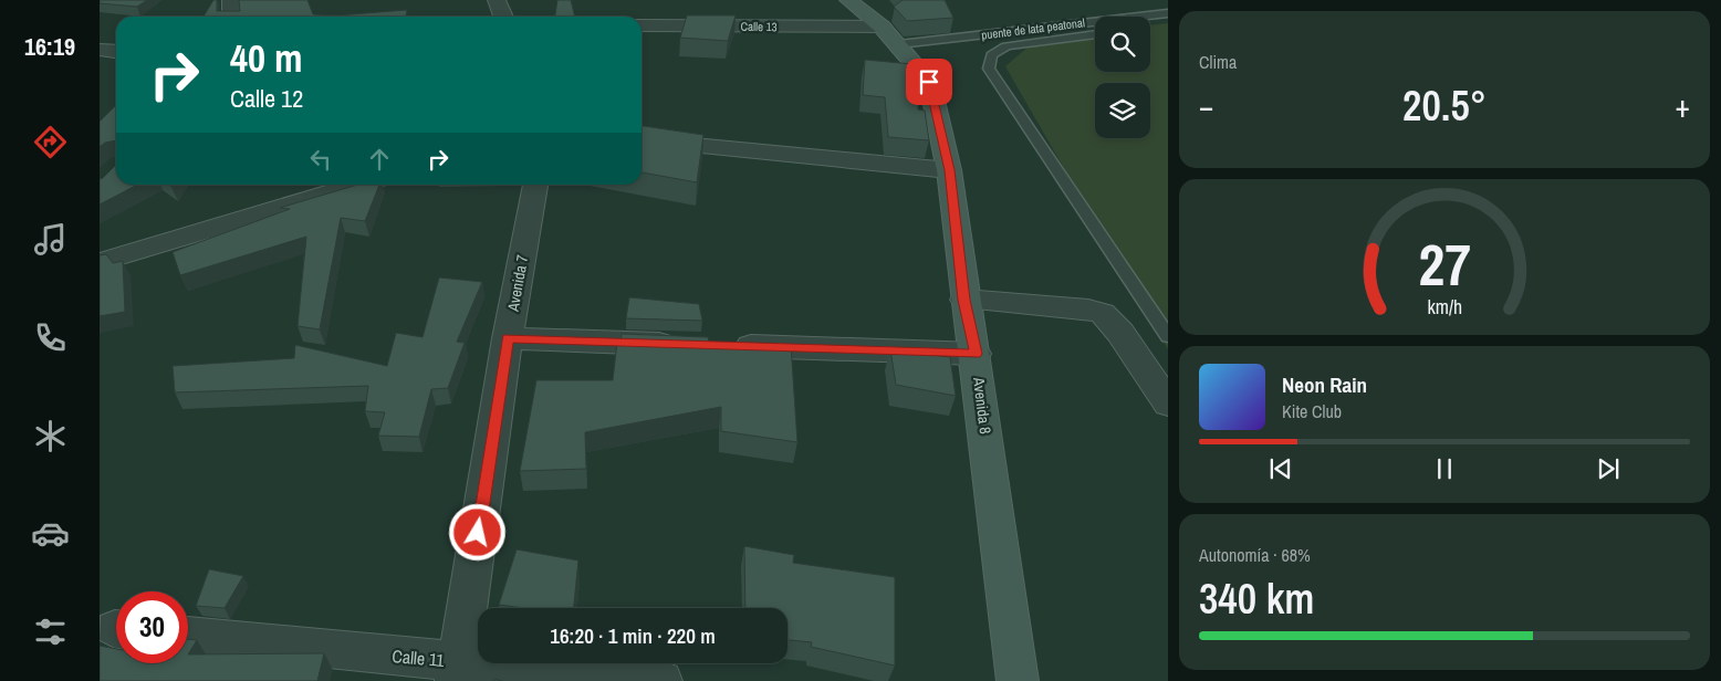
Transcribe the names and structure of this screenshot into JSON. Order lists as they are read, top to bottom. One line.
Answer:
{"streets":{"street":["Calle 13","Avenida 7","Avenida 8","Calle 11"],"lane":["puente de lata peatonal"]},"crossings":[["Calle 13","puente de lata peatonal"],["Calle 13","Avenida 8"],["puente de lata peatonal","Avenida 8"],["Avenida 7","Calle 11"]],"page":{"tabs":"16:19","tile":["Clima",["Autonomía · 68%","340 km"]],"turn":["40 m","Calle 12"],"heat":["−","20.5°","+"],"song":["Neon Rain","Kite Club"],"limit":"30","trip":"16:20 · 1 min · 220 m","gauge":["27","km/h"]}}
